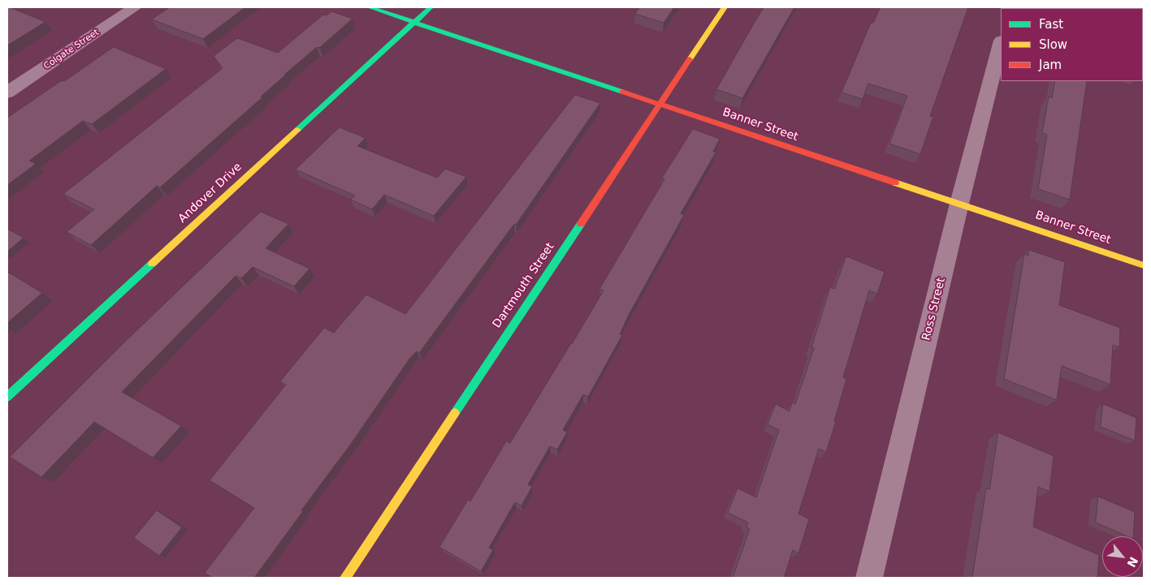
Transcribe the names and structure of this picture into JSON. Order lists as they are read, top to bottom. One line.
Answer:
{"streets":{"street":["Colgate Street","Banner Street","Andover Drive","Dartmouth Street","Ross Street"]},"crossings":[["Banner Street","Andover Drive"],["Banner Street","Dartmouth Street"],["Banner Street","Ross Street"]],"legend":["Fast","Slow","Jam"],"north":"bottom right"}
